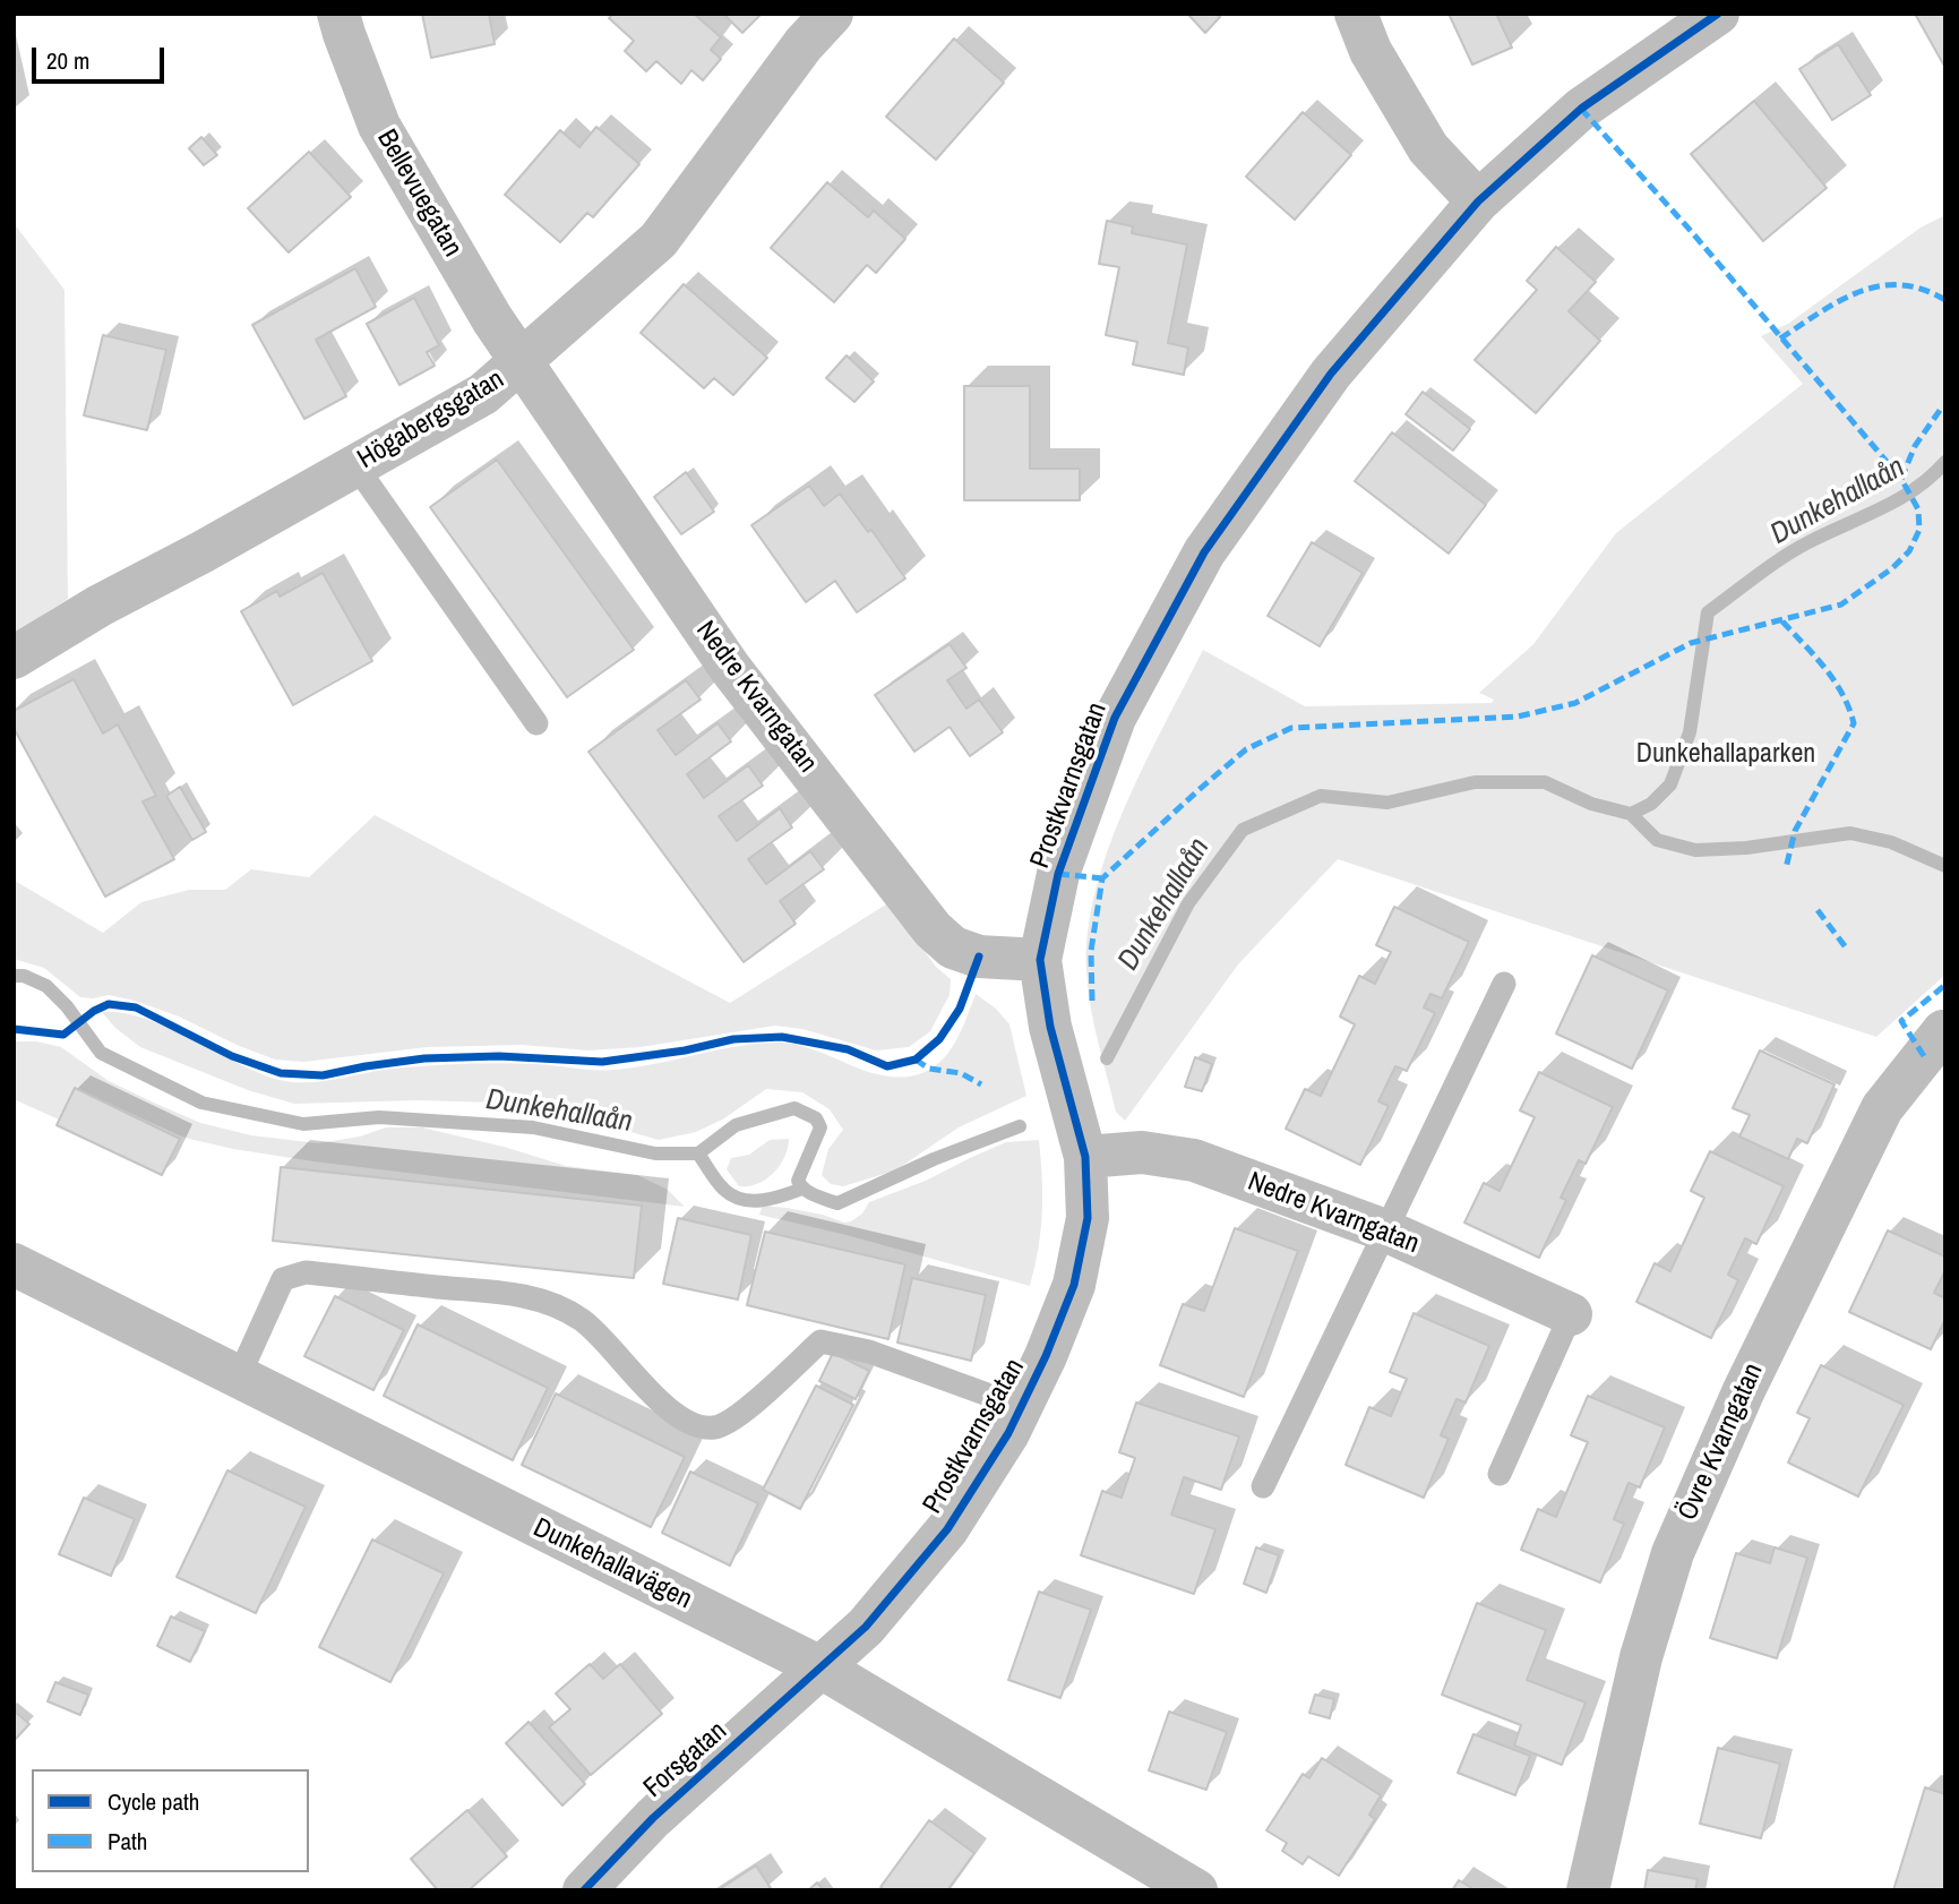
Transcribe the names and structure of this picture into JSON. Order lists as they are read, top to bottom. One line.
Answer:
{"streets":{"street":["Bellevuegatan","Högabergsgatan","Nedre Kvarngatan","Prostkvarnsgatan","Övre Kvarngatan","Dunkehallavägen","Forsgatan"]},"crossings":[["Bellevuegatan","Högabergsgatan"],["Bellevuegatan","Nedre Kvarngatan"],["Högabergsgatan","Nedre Kvarngatan"],["Nedre Kvarngatan","Prostkvarnsgatan"],["Prostkvarnsgatan","Dunkehallavägen"],["Prostkvarnsgatan","Forsgatan"],["Dunkehallavägen","Forsgatan"]],"water":["Dunkehallaån"],"parks":["Dunkehallaparken"],"legend":["Cycle path","Path"],"scale_bar":"20 m"}
